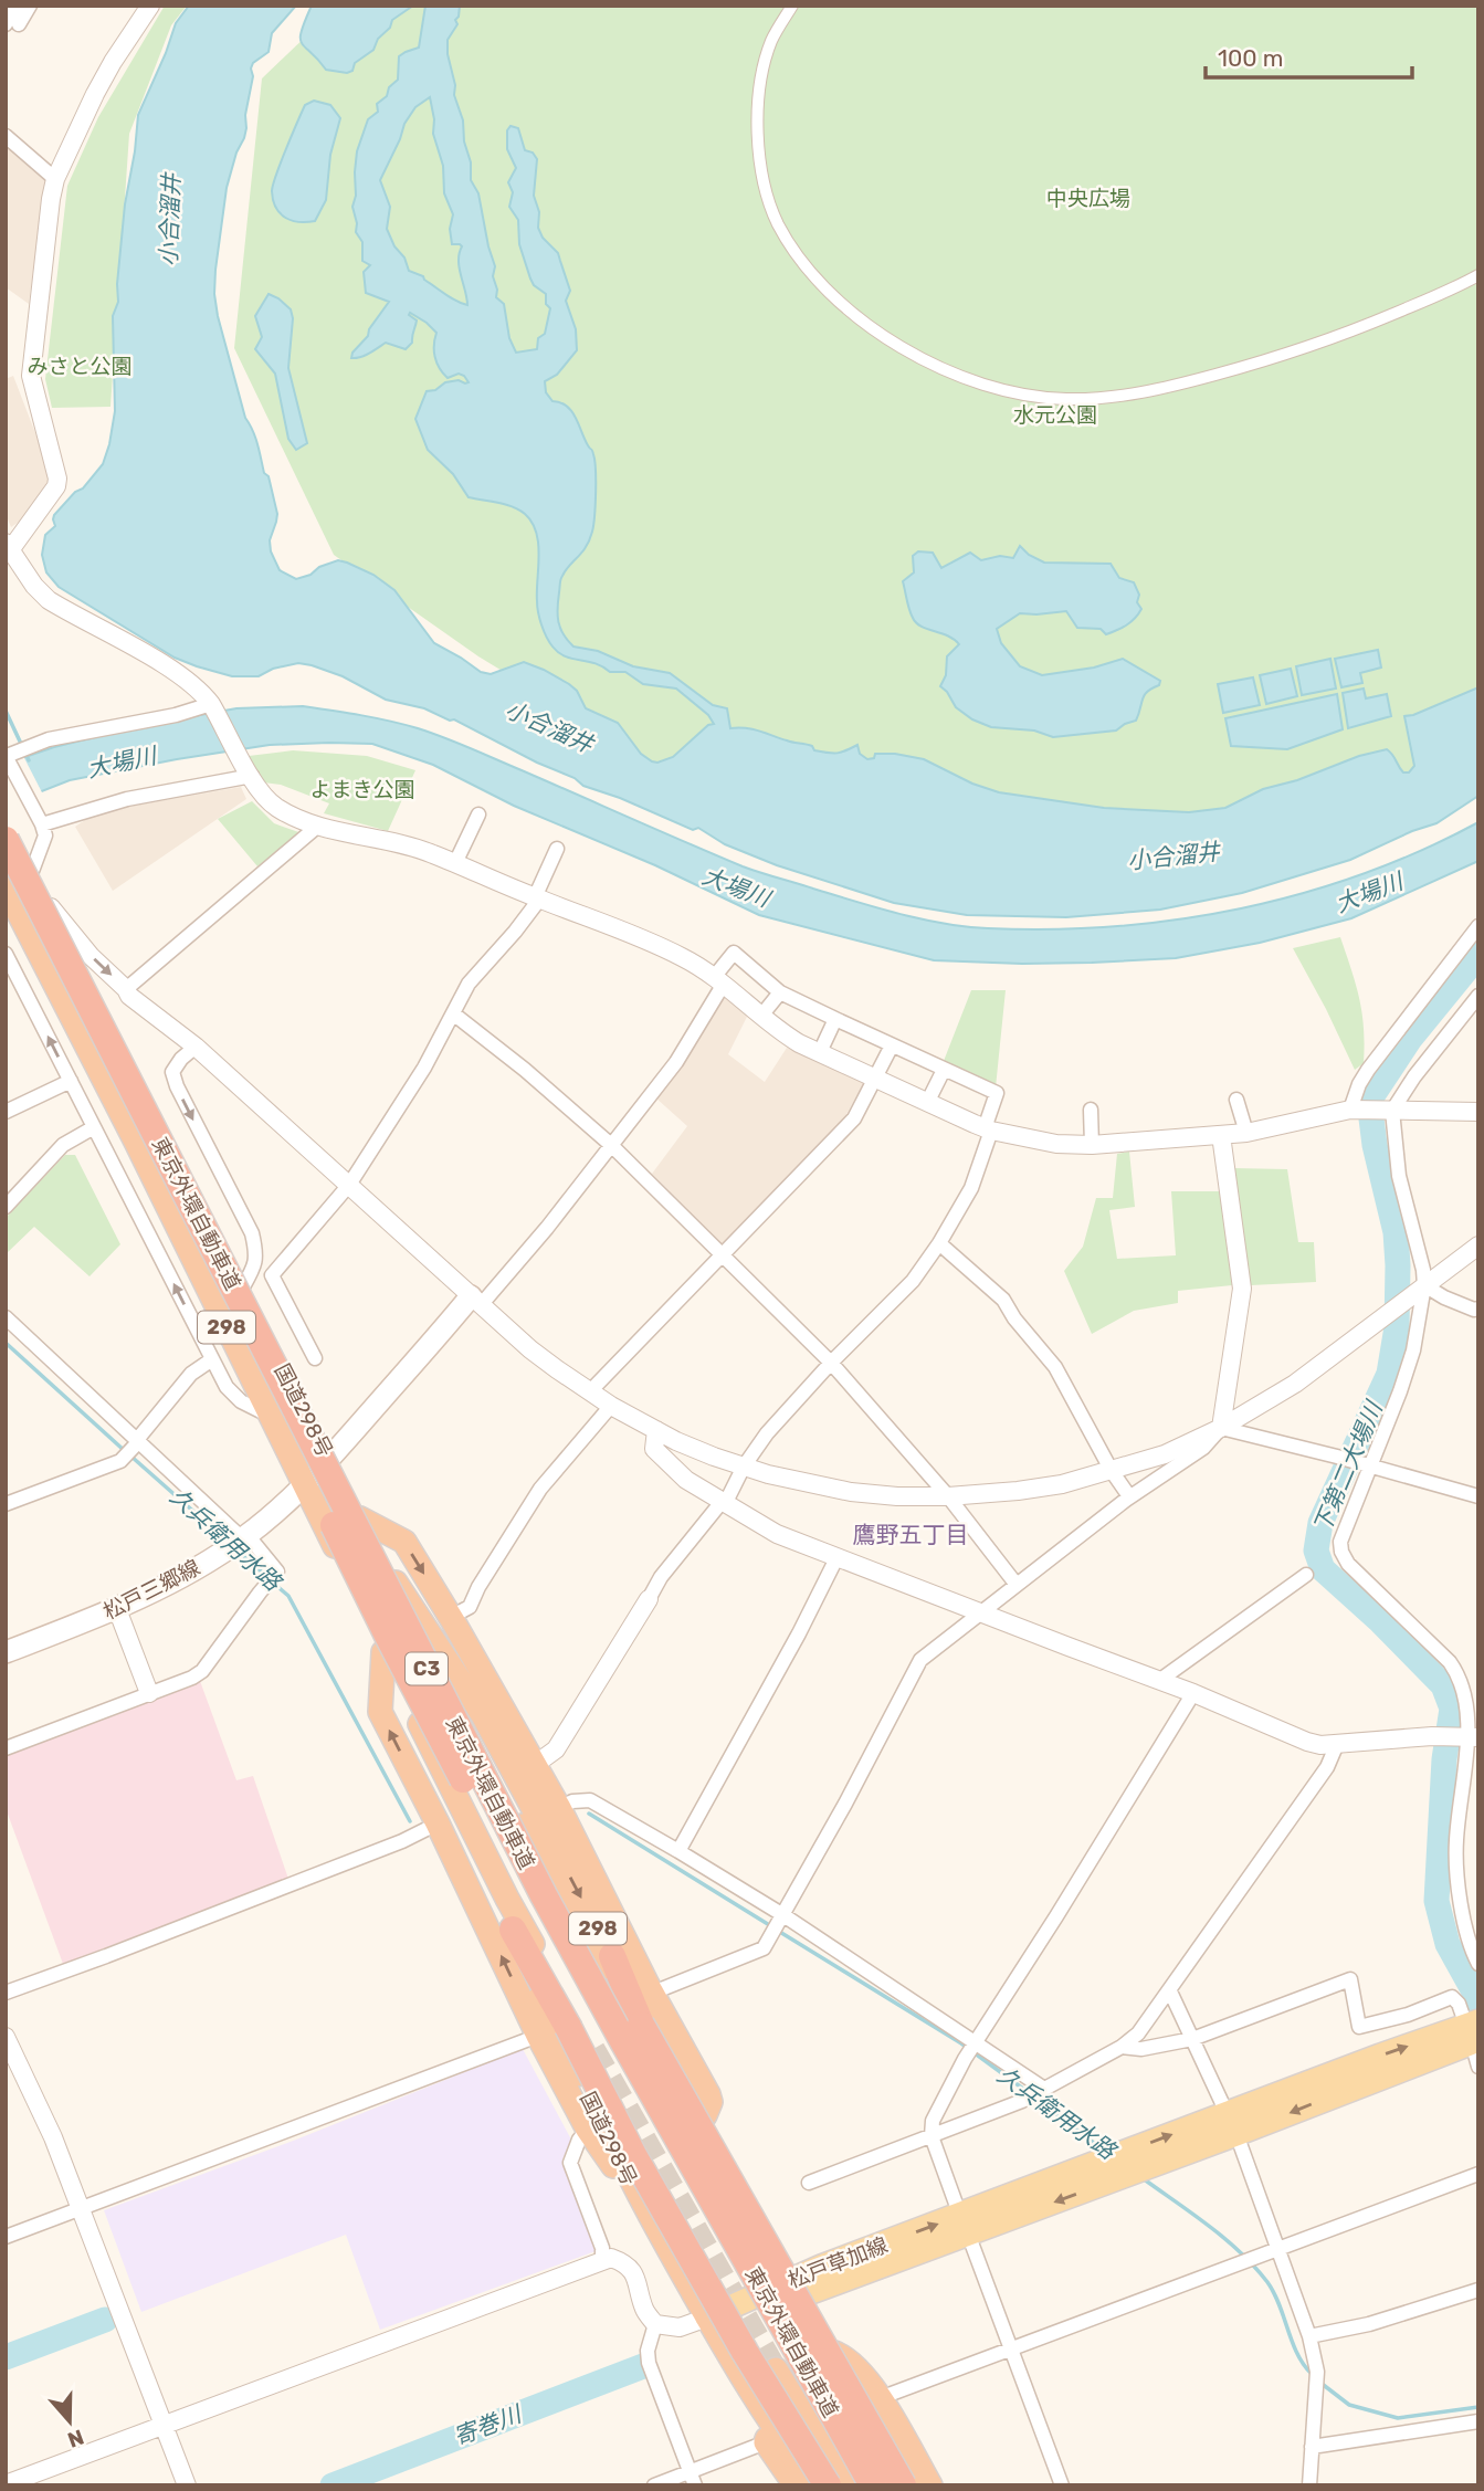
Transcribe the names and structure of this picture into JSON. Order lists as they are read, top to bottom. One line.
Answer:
{"streets":{"highway":["東京外環自動車道","298","国道298号","C3"],"main road":["松戸三郷線","松戸草加線"]},"crossings":[["東京外環自動車道","国道298号"],["298","国道298号"],["298","松戸草加線"],["国道298号","松戸三郷線"],["国道298号","松戸草加線"]],"districts":["鷹野五丁目"],"water":["小合溜井","大場川","下第二大場川","久兵衛用水路","寄巻川"],"parks":["中央広場","みさと公園","水元公園","よまき公園"],"scale_bar":"100 m","north":"bottom"}
